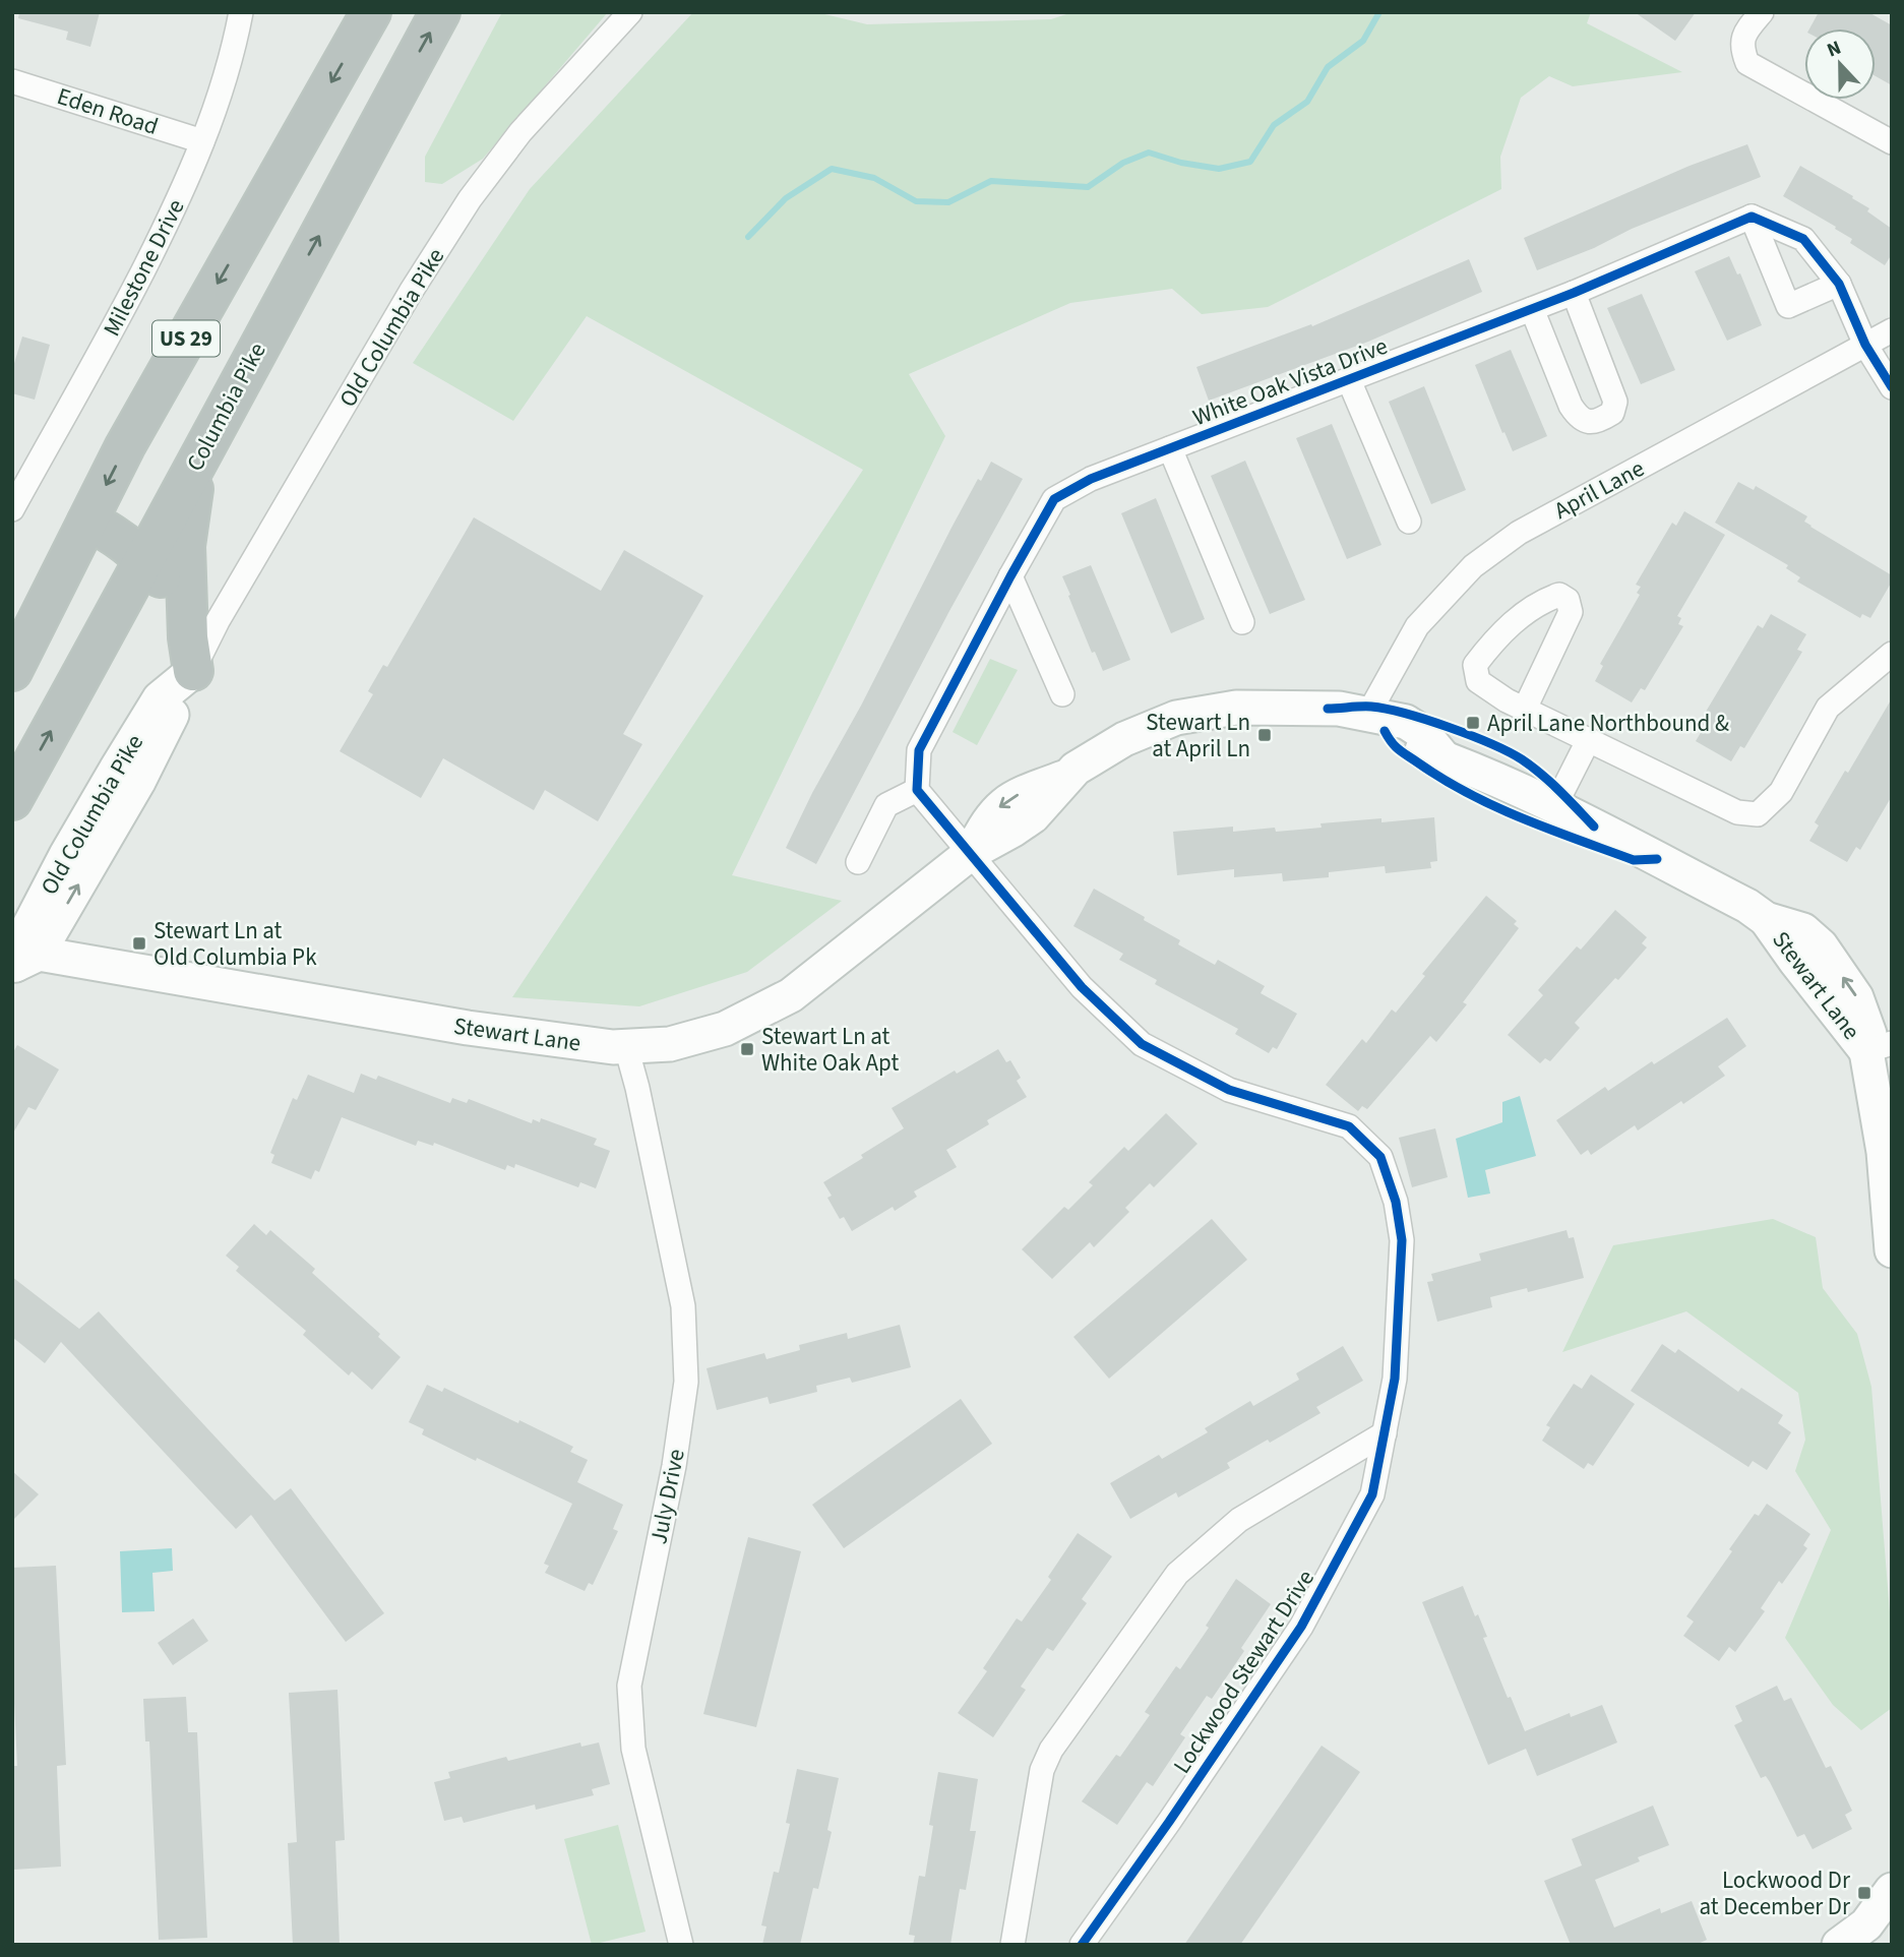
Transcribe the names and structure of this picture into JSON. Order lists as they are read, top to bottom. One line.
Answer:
{"streets":{"highway":["US 29","Columbia Pike"],"street":["Eden Road","Milestone Drive","Old Columbia Pike","White Oak Vista Drive","April Lane","Stewart Lane","July Drive","Lockwood Stewart Drive"]},"crossings":[["Eden Road","Milestone Drive"],["Old Columbia Pike","Stewart Lane"],["April Lane","Stewart Lane"],["Stewart Lane","July Drive"],["Stewart Lane","Lockwood Stewart Drive"]],"places":{"transit":["April Lane Northbound &","Stewart Ln at April Ln","Stewart Ln at Old Columbia Pk","Stewart Ln at White Oak Apt","Lockwood Dr at December Dr"]},"north":"top"}
